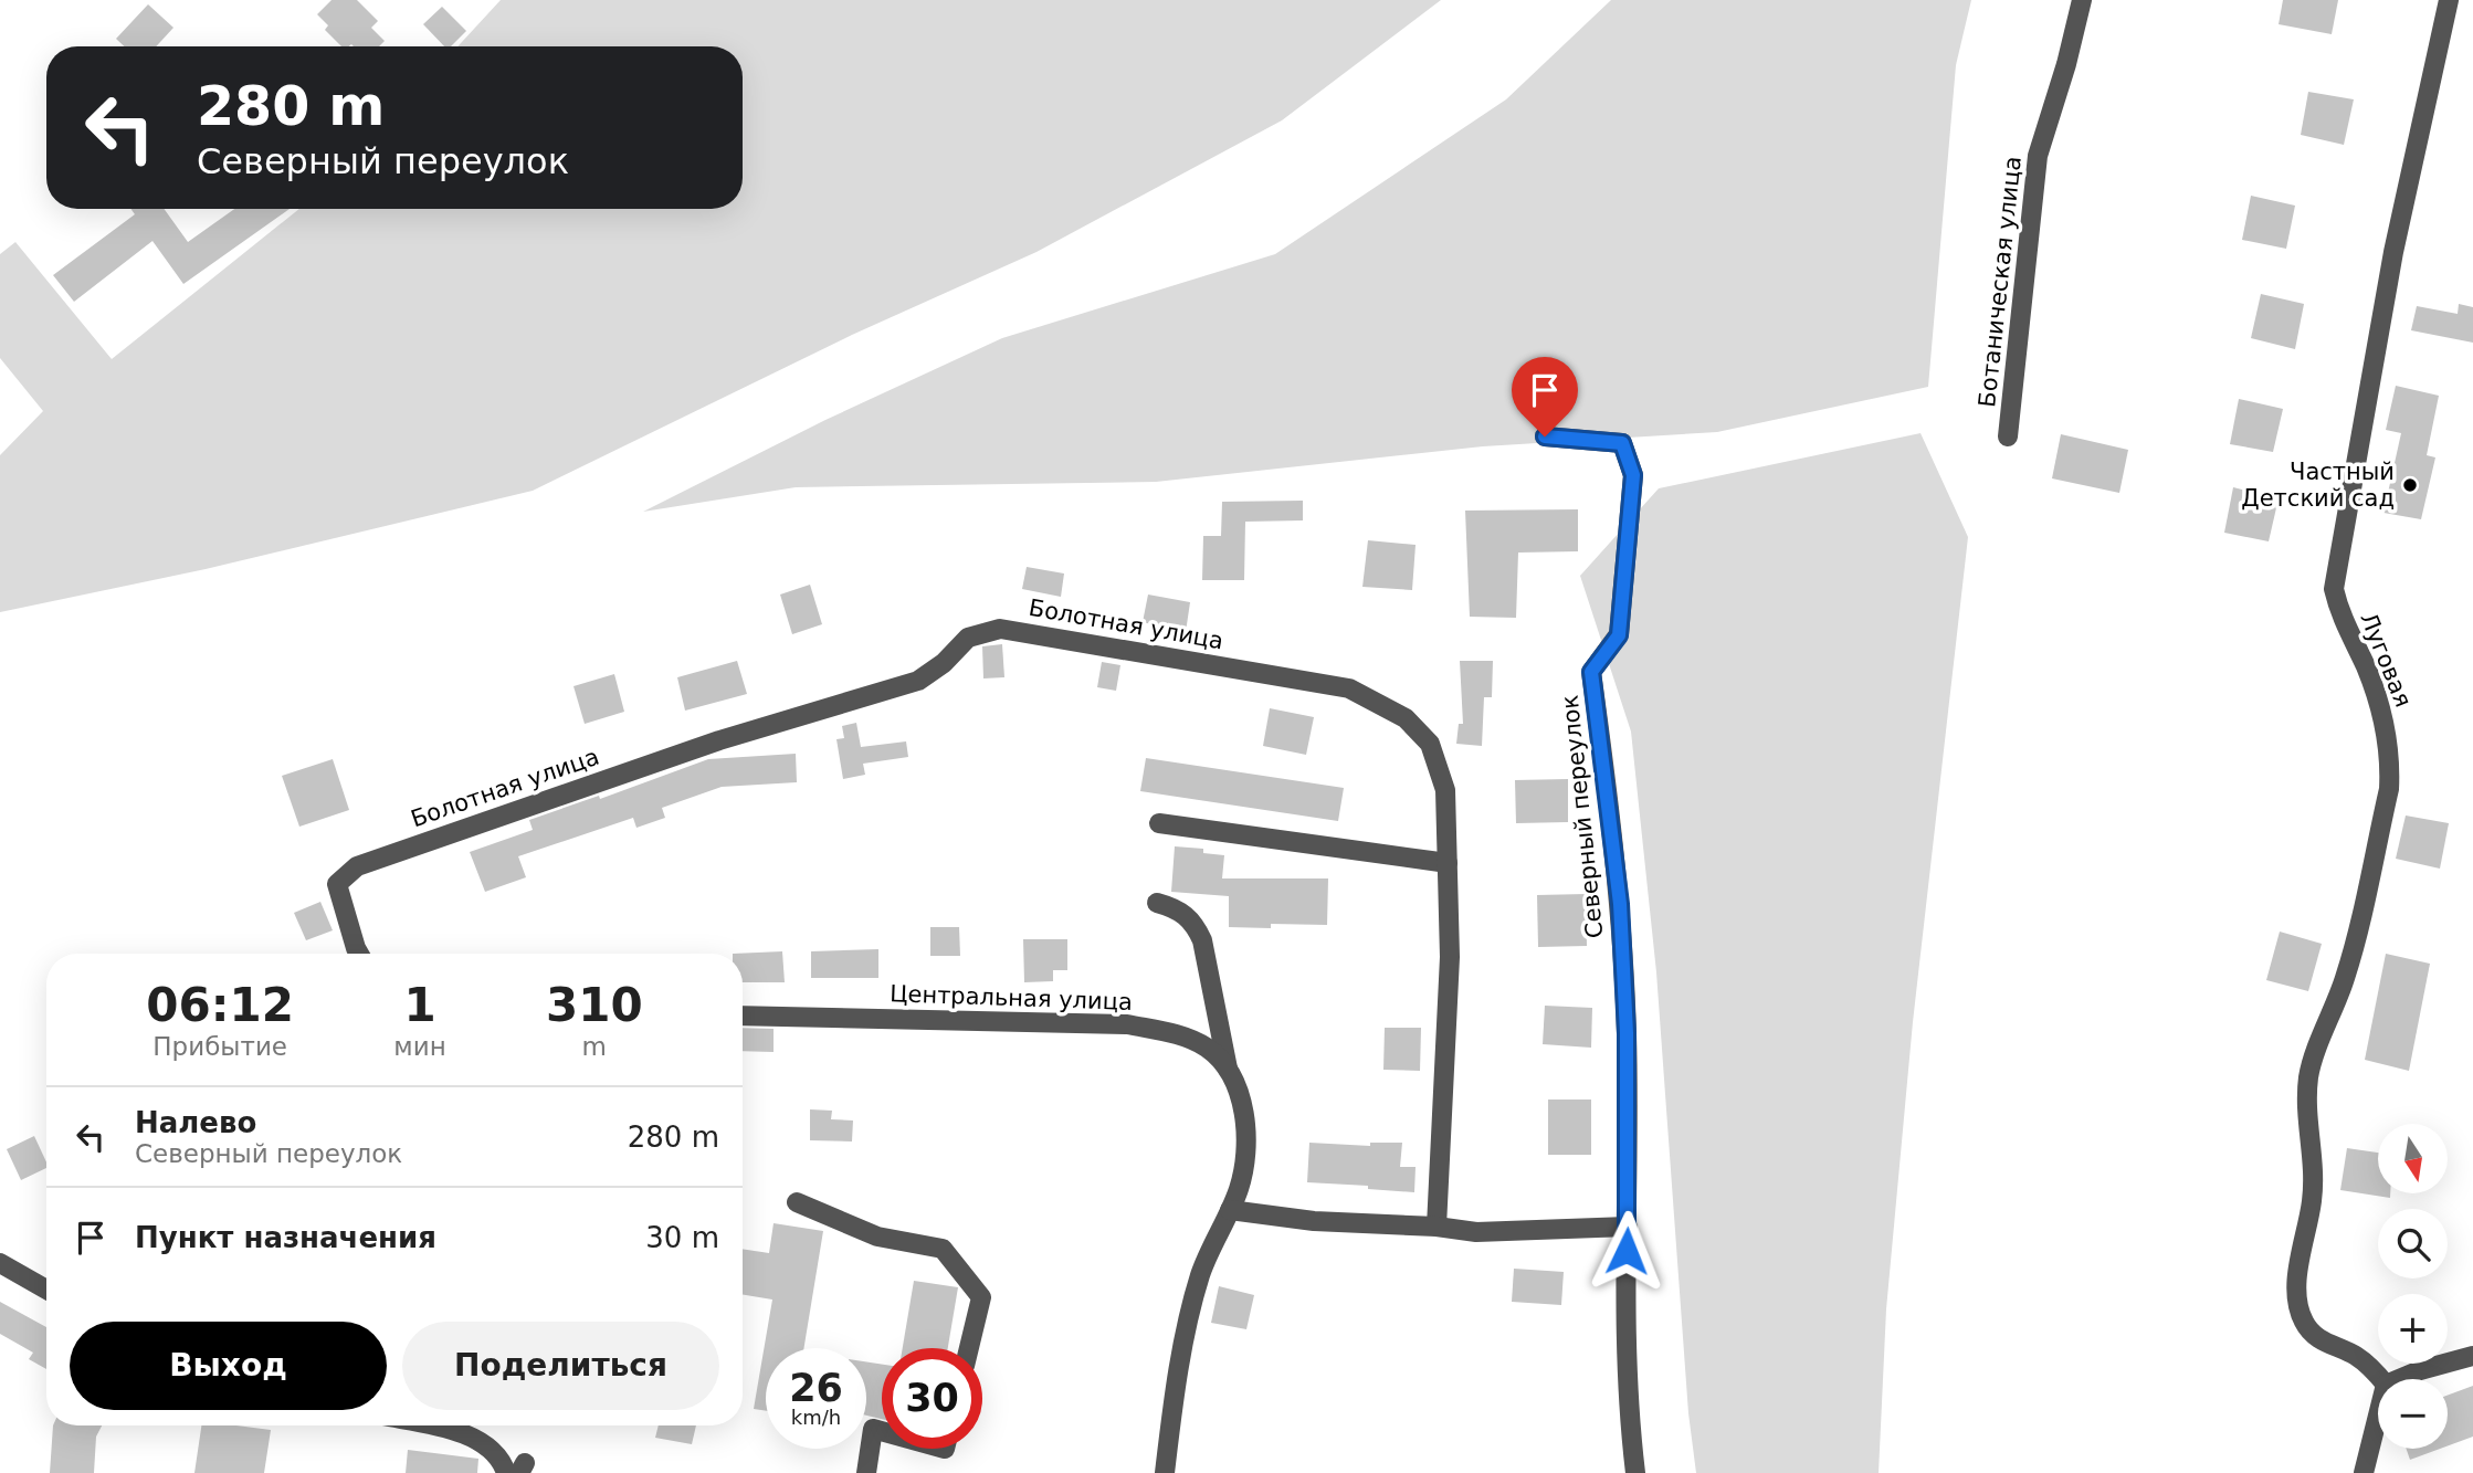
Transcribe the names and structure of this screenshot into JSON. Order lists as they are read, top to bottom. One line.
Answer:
{"streets":{"street":["Ботаническая улица","Болотная улица","Луговая","Северный переулок","Центральная улица"]},"places":["Частный Детский сад"],"north":"bottom","page":{"turn":["280 m","Северный переулок"],"eta":["06:12","Прибытие","1","мин","310","m"],"list":[{"name":"Налево","note":"Северный переулок","value":"280 m"},{"name":"Пункт назначения","value":"30 m"}],"map_buttons":["+","−"],"buttons":["Выход","Поделиться"],"speed":"26 km/h","limit":"30"}}
